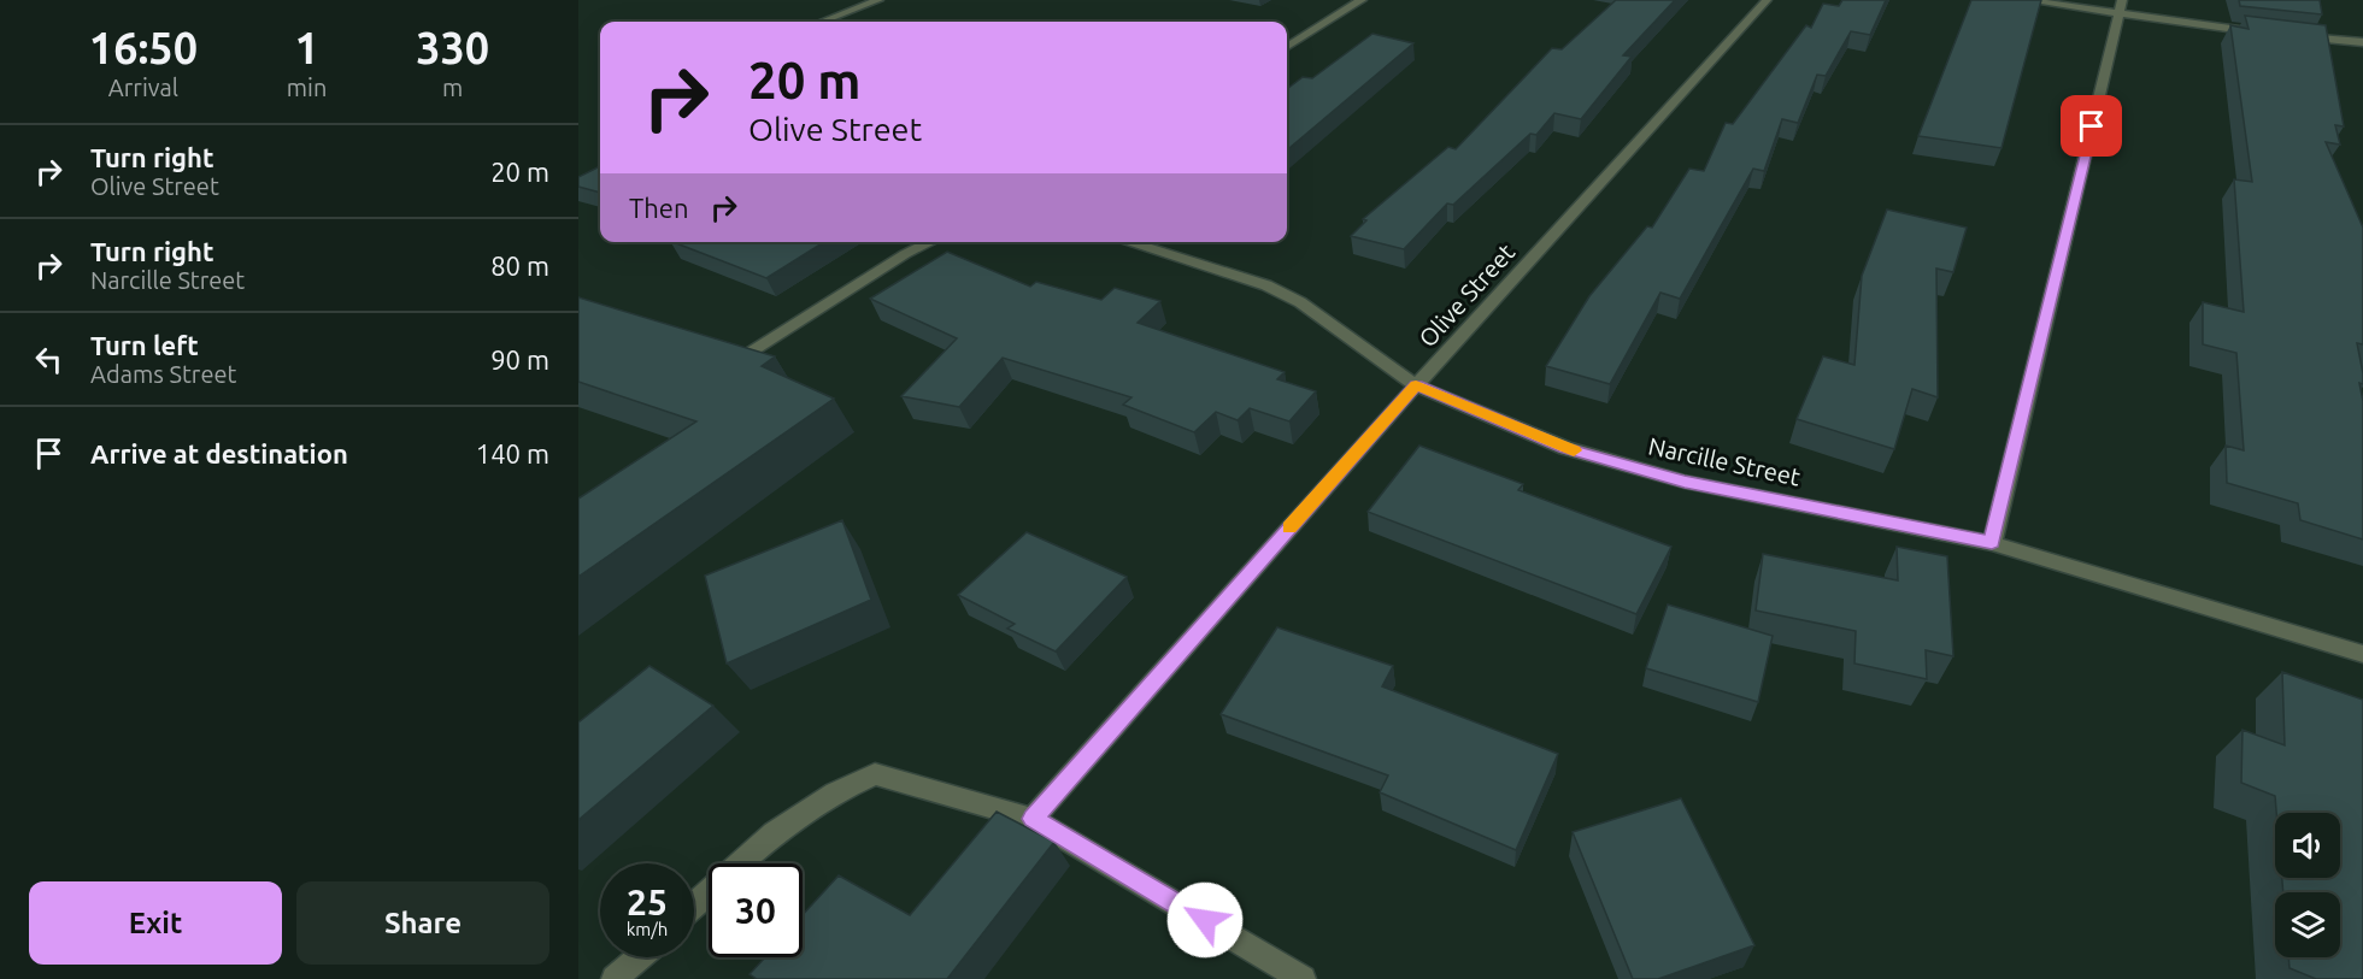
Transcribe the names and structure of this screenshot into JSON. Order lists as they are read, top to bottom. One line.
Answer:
{"streets":{"street":["Olive Street","Narcille Street"]},"crossings":[["Olive Street","Narcille Street"]],"page":{"eta":["16:50","Arrival","1","min","330","m"],"turn":["20 m","Olive Street"],"list":[{"name":"Turn right","note":"Olive Street","value":"20 m"},{"name":"Turn right","note":"Narcille Street","value":"80 m"},{"name":"Turn left","note":"Adams Street","value":"90 m"},{"name":"Arrive at destination","value":"140 m"}],"then":"Then","speed":"25 km/h","limit":"30","buttons":["Exit","Share"]}}
